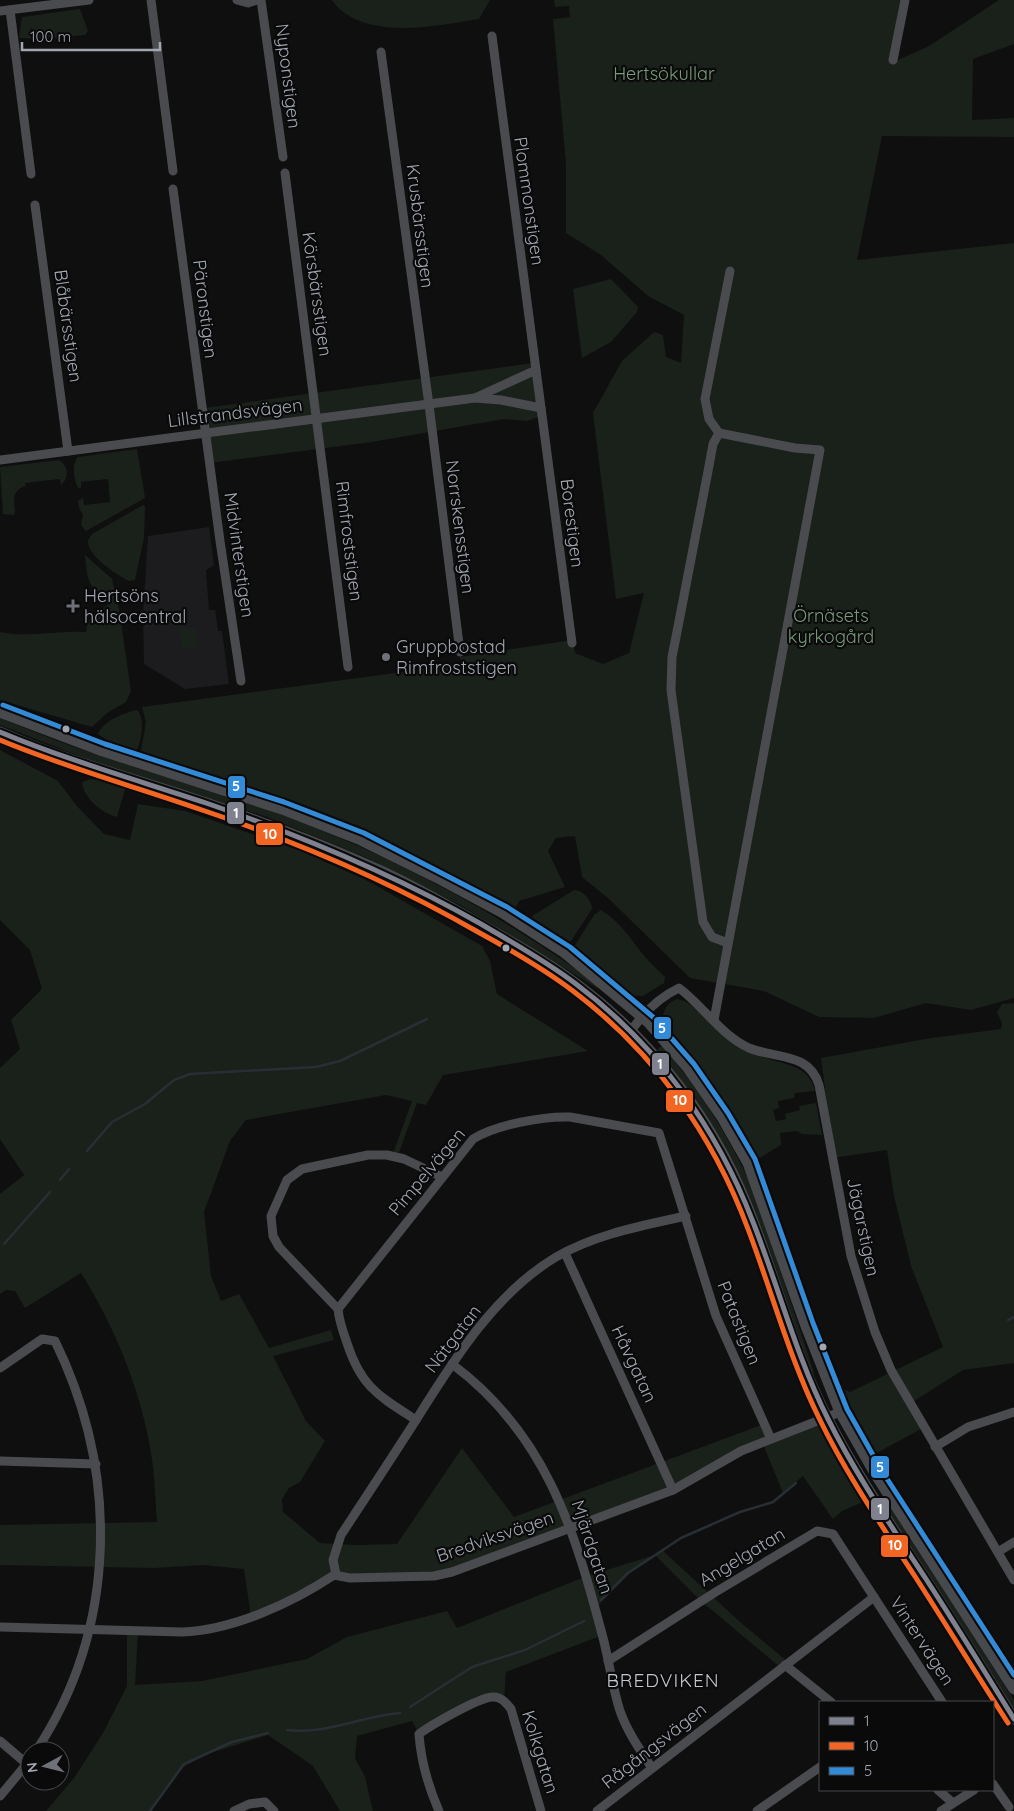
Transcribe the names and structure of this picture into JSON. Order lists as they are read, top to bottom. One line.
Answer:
{"streets":{"street":["Nyponstigen","Plommonstigen","Krusbärsstigen","Körsbärsstigen","Päronstigen","Blåbärsstigen","Lillstrandsvägen","Borestigen","Norrskensstigen","Rimfroststigen","Midvinterstigen","Pimpelvägen","Jägarstigen","Patastigen","Nätgatan","Håvgatan","Bredviksvägen","Mjärdgatan","Angelgatan","Vintervägen","Rågångsvägen","Kolkgatan"]},"crossings":[["Plommonstigen","Lillstrandsvägen"],["Krusbärsstigen","Lillstrandsvägen"],["Krusbärsstigen","Norrskensstigen"],["Körsbärsstigen","Lillstrandsvägen"],["Körsbärsstigen","Rimfroststigen"],["Päronstigen","Lillstrandsvägen"],["Päronstigen","Midvinterstigen"],["Blåbärsstigen","Lillstrandsvägen"],["Lillstrandsvägen","Borestigen"],["Lillstrandsvägen","Norrskensstigen"],["Lillstrandsvägen","Rimfroststigen"],["Lillstrandsvägen","Midvinterstigen"],["Pimpelvägen","Patastigen"],["Pimpelvägen","Nätgatan"],["Patastigen","Nätgatan"],["Patastigen","Bredviksvägen"],["Nätgatan","Håvgatan"],["Nätgatan","Bredviksvägen"],["Nätgatan","Mjärdgatan"],["Håvgatan","Bredviksvägen"],["Bredviksvägen","Mjärdgatan"],["Mjärdgatan","Angelgatan"],["Mjärdgatan","Rågångsvägen"],["Angelgatan","Vintervägen"],["Angelgatan","Rågångsvägen"],["Vintervägen","Rågångsvägen"]],"districts":["BREDVIKEN"],"parks":["Hertsökullar","Örnäsets kyrkogård"],"places":{"health":["Hertsöns hälsocentral"],"other":["Gruppbostad Rimfroststigen"]},"lines":["transit line 5","transit line 1","transit line 10"],"legend":["1","10","5"],"scale_bar":"100 m","north":"left"}
